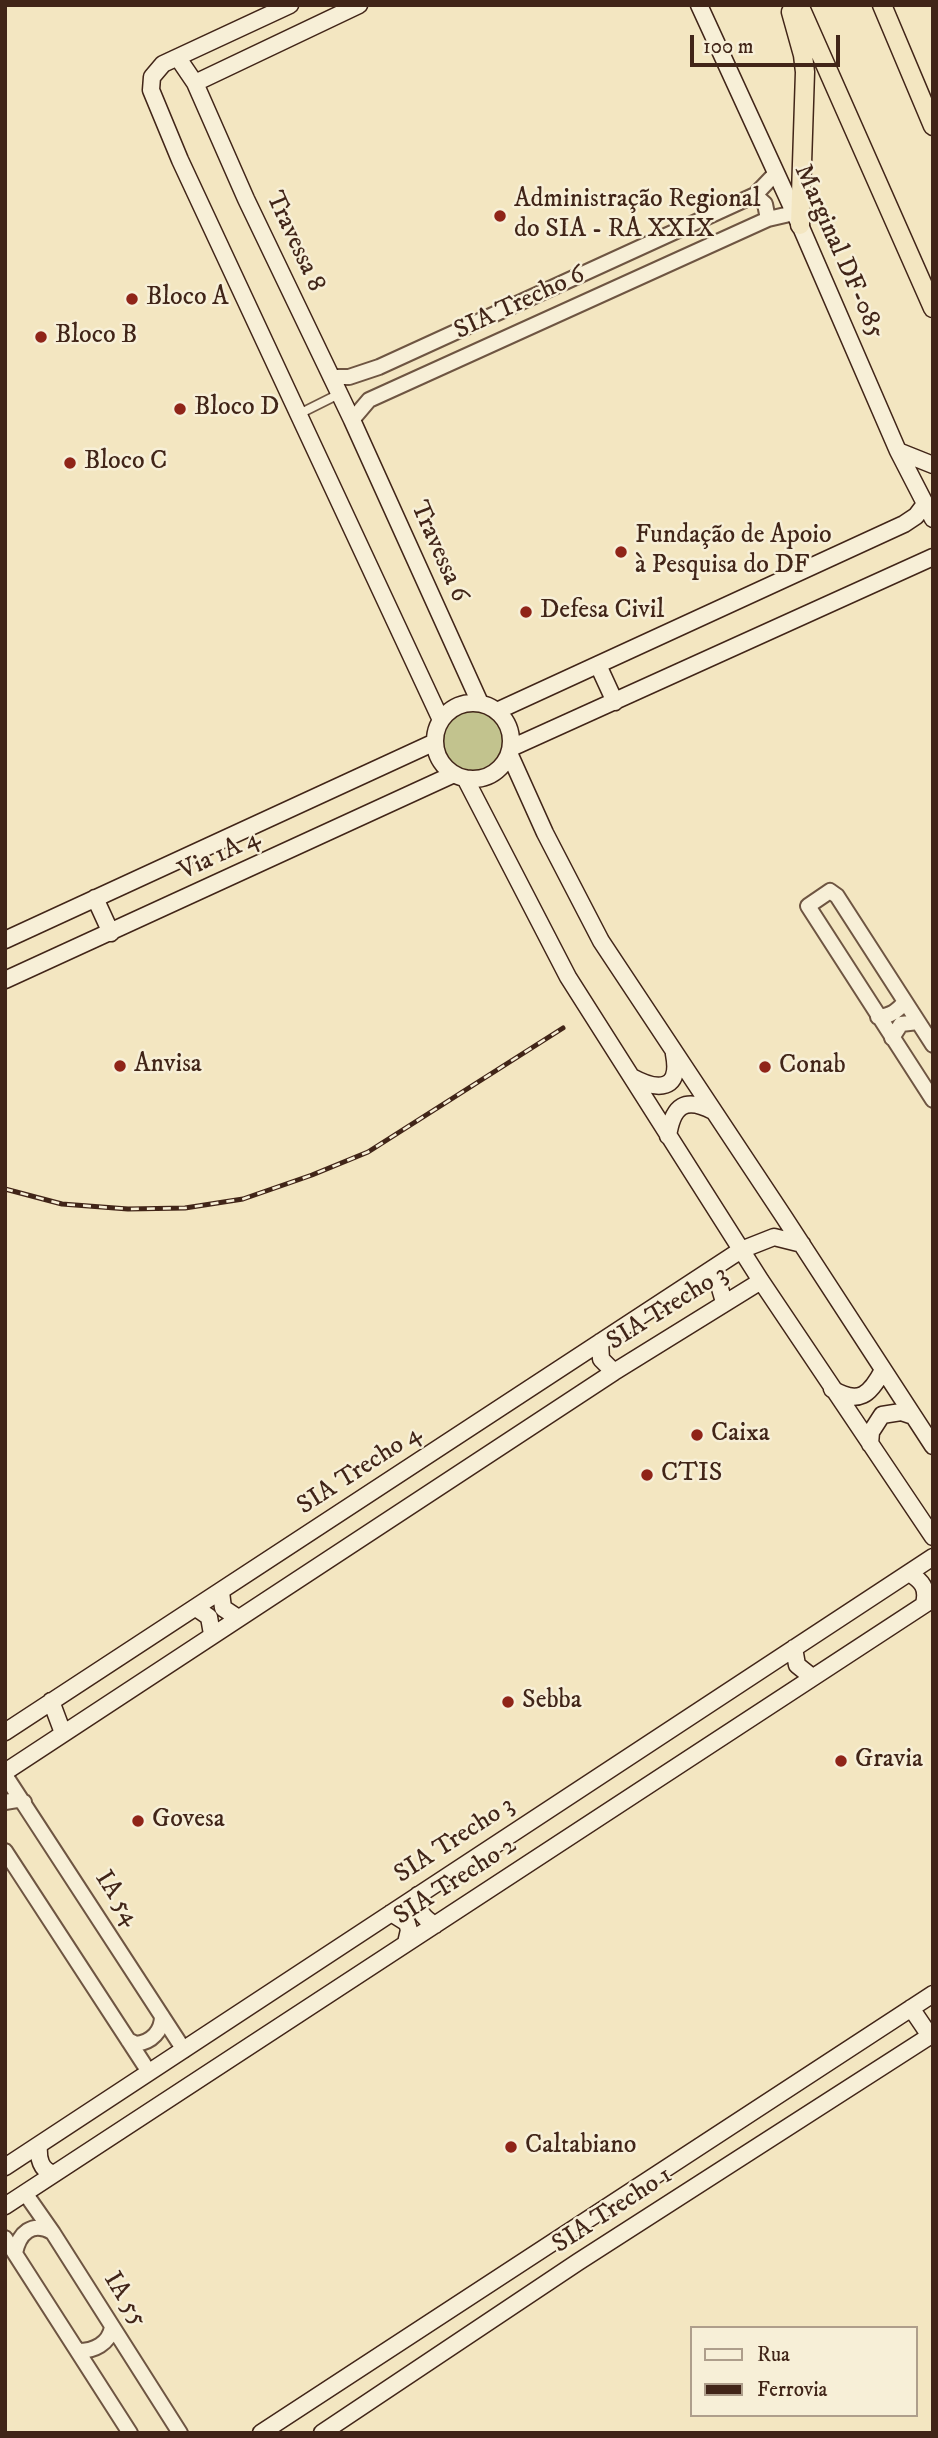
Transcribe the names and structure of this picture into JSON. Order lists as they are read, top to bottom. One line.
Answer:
{"streets":{"main road":["Travessa 8","Marginal DF-085","Travessa 6","Via 1A 4","SIA Trecho 3","SIA Trecho 4","SIA Trecho 2","SIA Trecho 1"],"street":["SIA Trecho 6","IA 54","IA 55"]},"crossings":[["Travessa 8","SIA Trecho 6"],["Travessa 8","Travessa 6"],["Marginal DF-085","SIA Trecho 6"],["SIA Trecho 6","Travessa 6"],["Travessa 6","Via 1A 4"],["SIA Trecho 3","IA 54"],["SIA Trecho 2","IA 55"]],"places":["Administração Regional do SIA - RA XXIX","Bloco A","Bloco B","Bloco D","Bloco C","Fundação de Apoio à Pesquisa do DF","Defesa Civil","Anvisa","Conab","Caixa","CTIS","Sebba","Gravia","Govesa","Caltabiano"],"legend":["Rua","Ferrovia"],"scale_bar":"100 m"}
